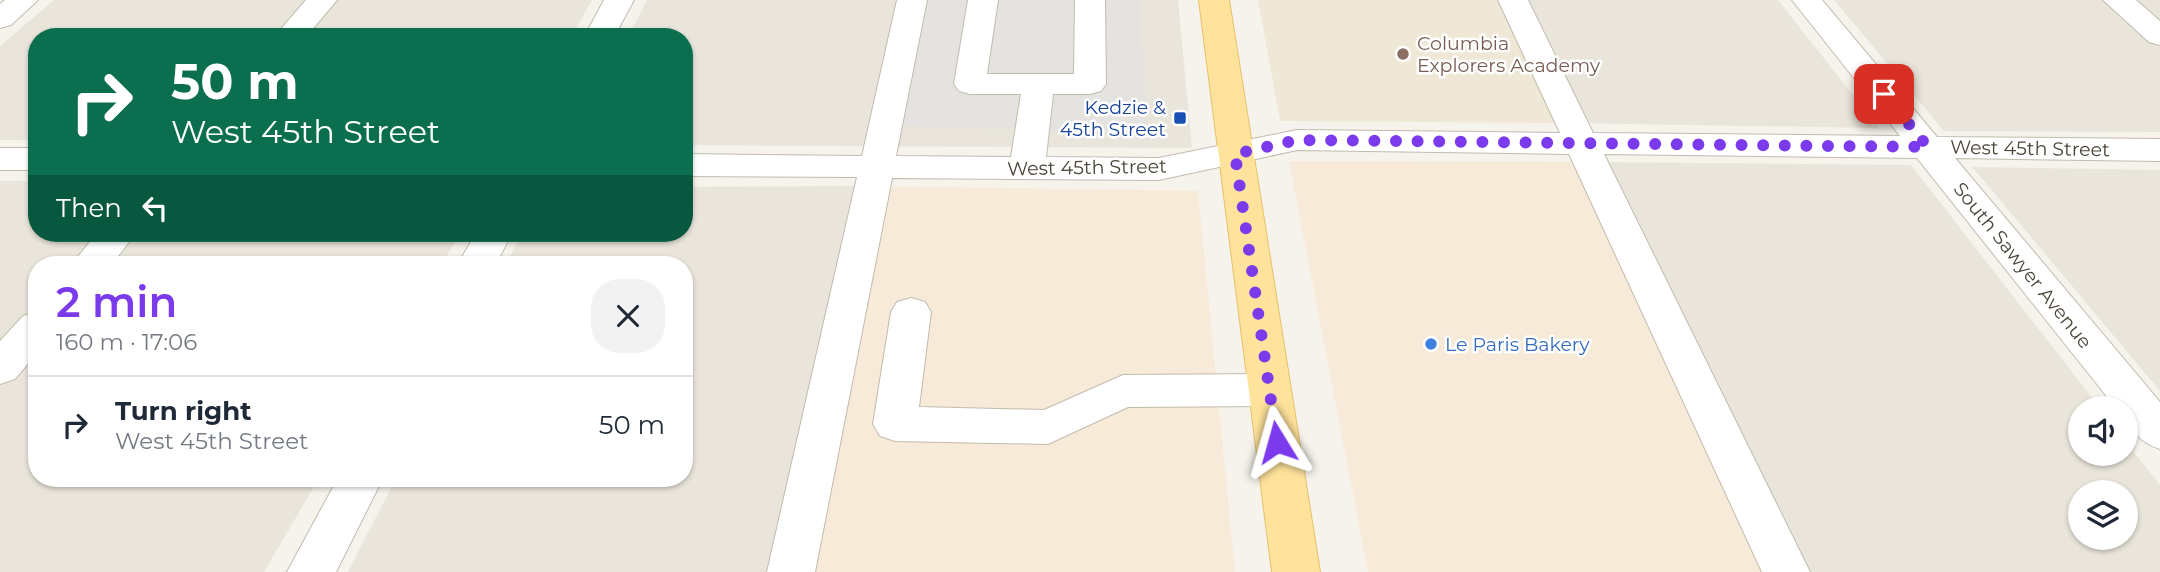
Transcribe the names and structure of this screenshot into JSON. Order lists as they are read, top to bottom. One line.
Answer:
{"streets":{"street":["West 45th Street","South Sawyer Avenue"]},"crossings":[["West 45th Street","South Sawyer Avenue"]],"places":{"other":["Columbia Explorers Academy","Le Paris Bakery"],"transit":["Kedzie & 45th Street"]},"page":{"turn":["50 m","West 45th Street"],"then":"Then","heading":["2 min","160 m · 17:06"],"list":[{"name":"Turn right","note":"West 45th Street","value":"50 m"}]}}
